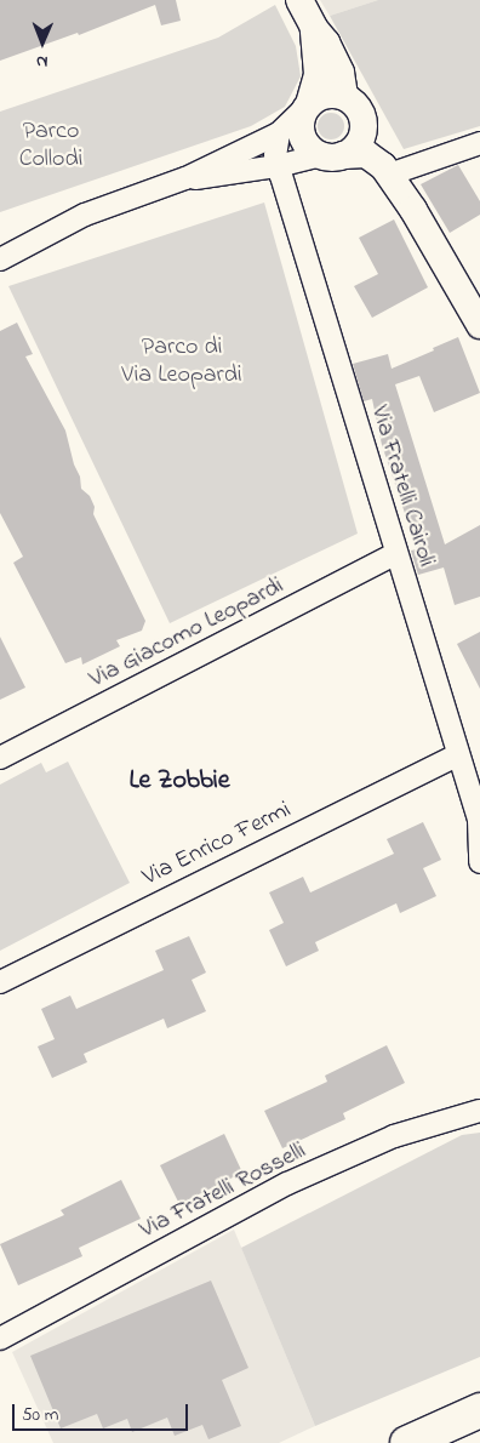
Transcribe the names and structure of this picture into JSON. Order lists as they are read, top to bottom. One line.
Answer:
{"streets":{"street":["Via Fratelli Cairoli","Via Giacomo Leopardi","Via Enrico Fermi","Via Fratelli Rosselli"]},"crossings":[["Via Fratelli Cairoli","Via Giacomo Leopardi"],["Via Fratelli Cairoli","Via Enrico Fermi"]],"districts":["Le Zobbie"],"parks":["Parco Collodi","Parco di Via Leopardi"],"scale_bar":"50 m","north":"bottom"}
